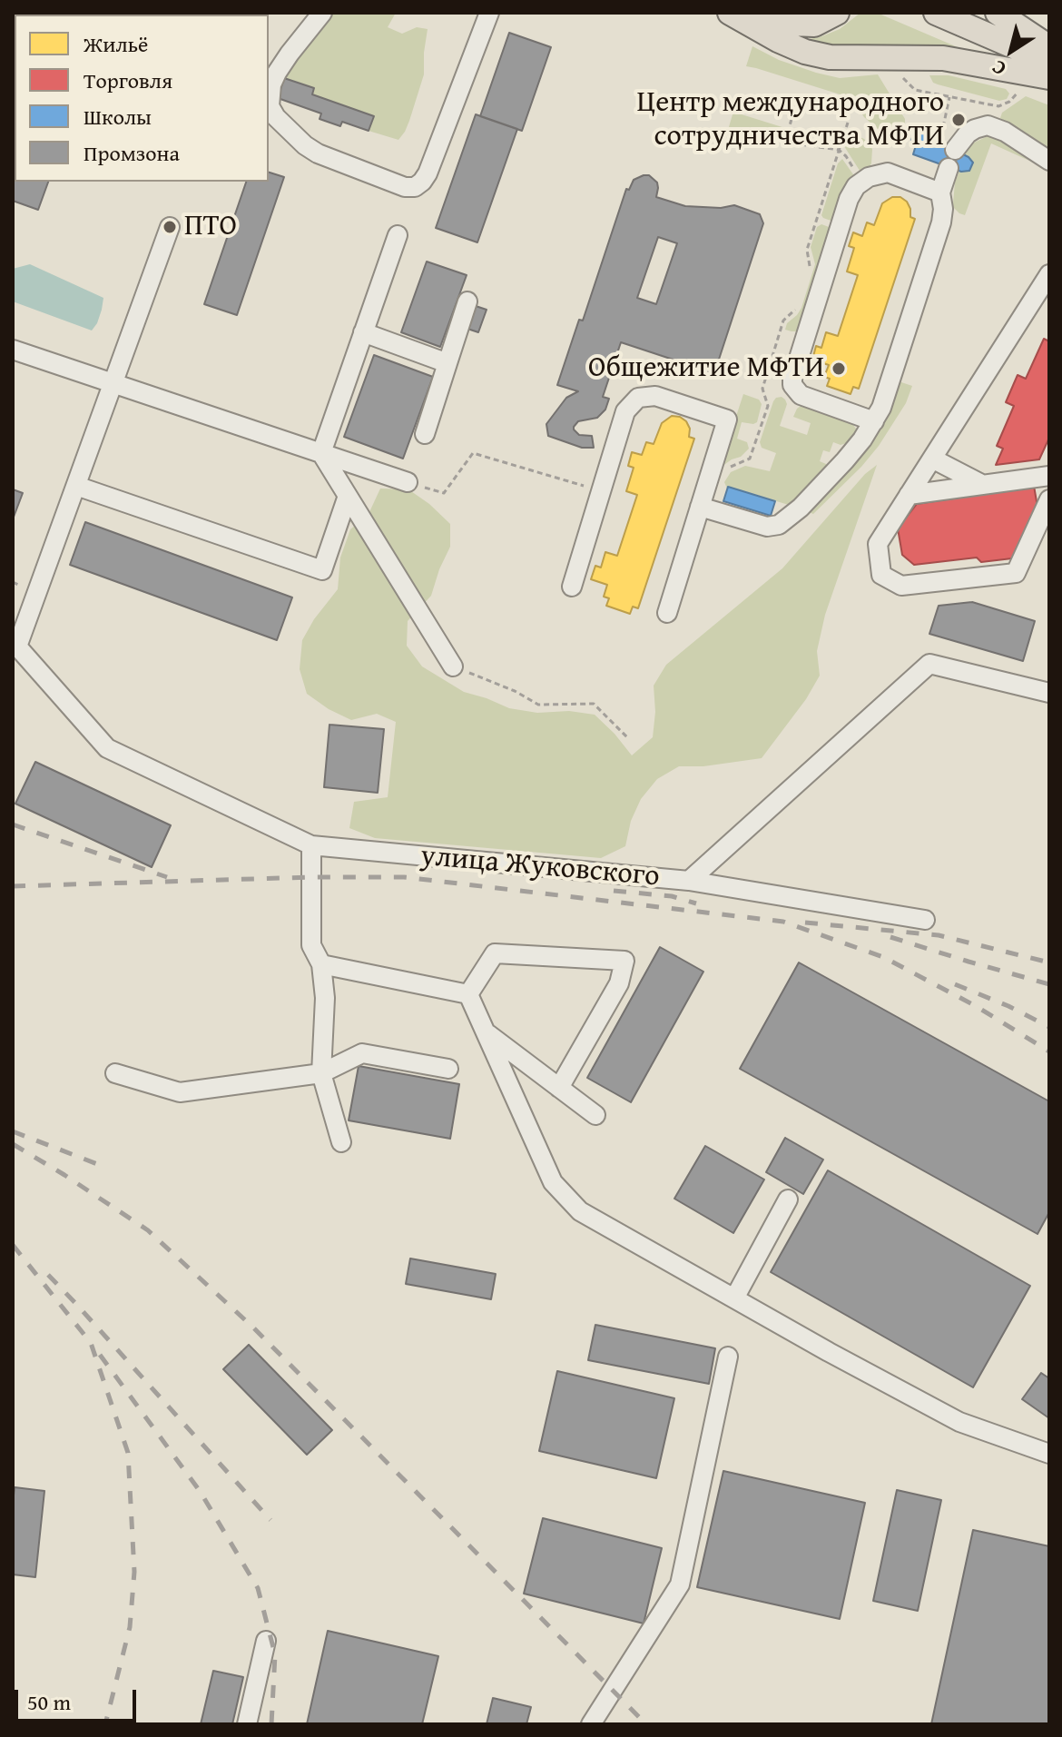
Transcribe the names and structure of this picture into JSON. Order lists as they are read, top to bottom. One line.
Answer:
{"streets":{"street":["улица Жуковского"]},"places":["Центр международного сотрудничества МФТИ","ПТО","Общежитие МФТИ"],"legend":["Жильё","Торговля","Школы","Промзона"],"scale_bar":"50 m","north":"bottom left"}
